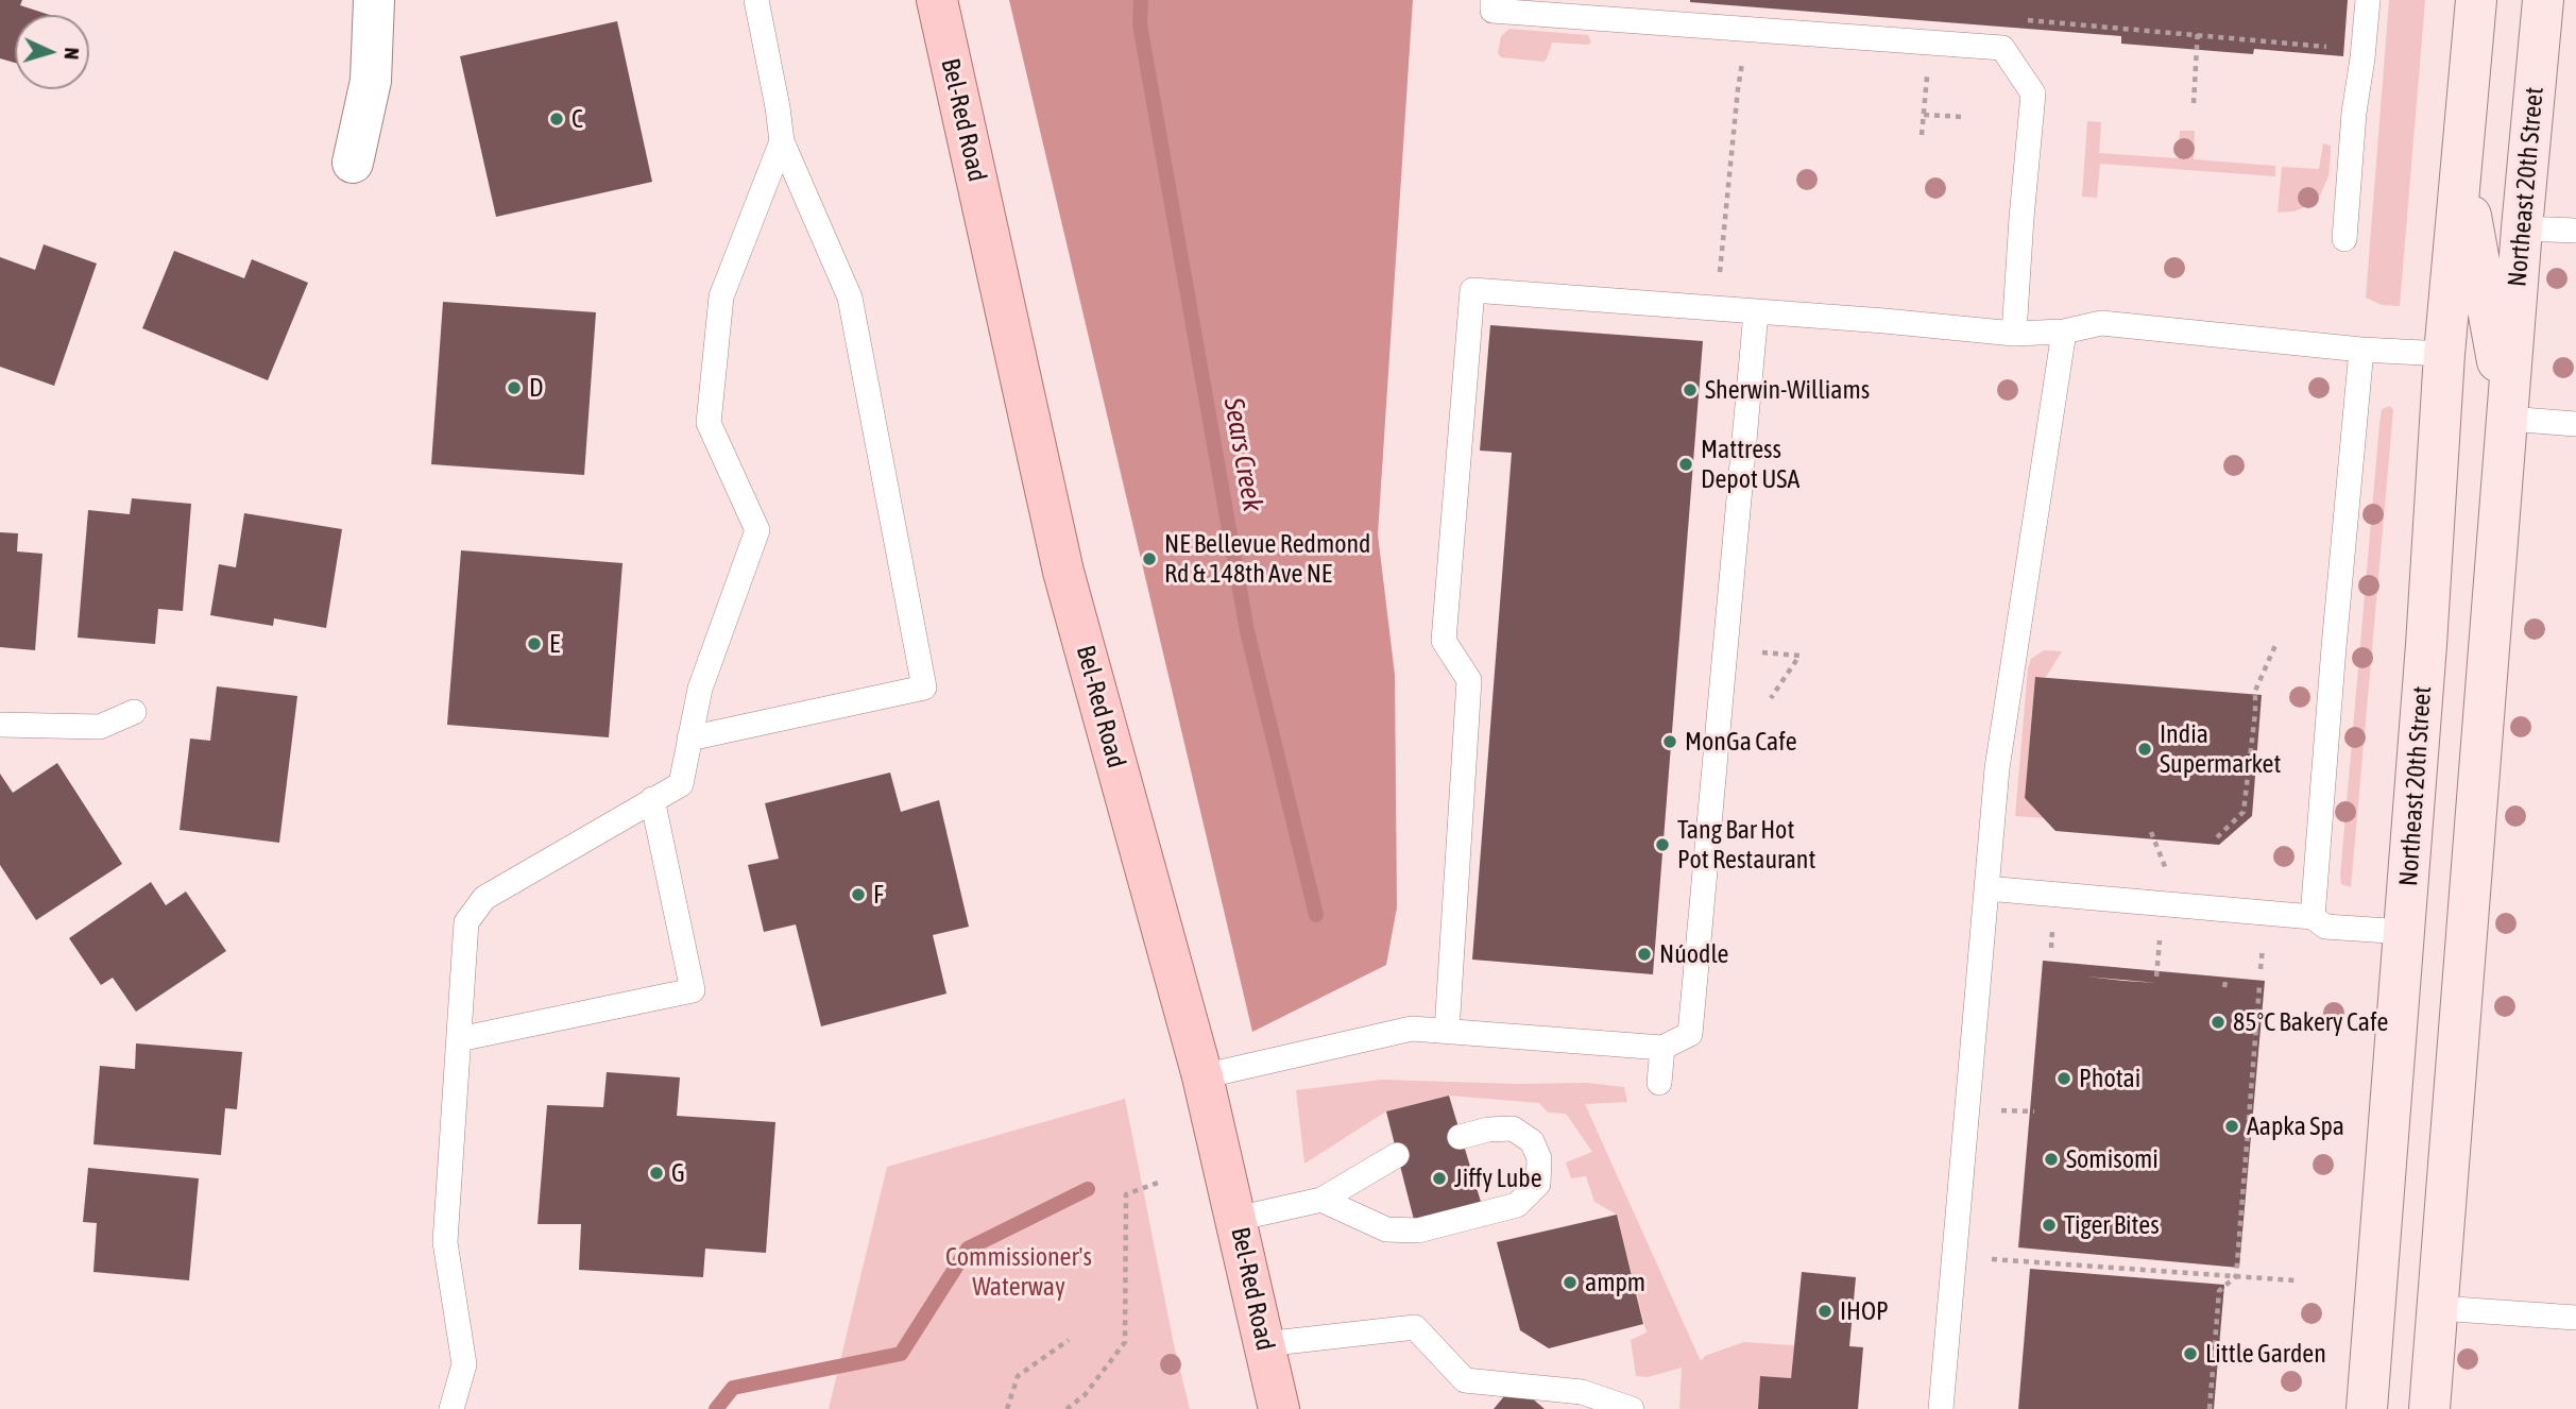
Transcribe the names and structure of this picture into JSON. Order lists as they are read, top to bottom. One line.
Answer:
{"streets":{"main road":["Bel-Red Road","Northeast 20th Street"]},"water":["Sears Creek"],"parks":["Commissioner's Waterway"],"places":["C","D","Sherwin-Williams","Mattress Depot USA","NE Bellevue Redmond Rd & 148th Ave NE","E","MonGa Cafe","India Supermarket","Tang Bar Hot Pot Restaurant","F","Núodle","85°C Bakery Cafe","Photai","Aapka Spa","Somisomi","G","Jiffy Lube","Tiger Bites","ampm","IHOP","Little Garden"],"north":"right"}
